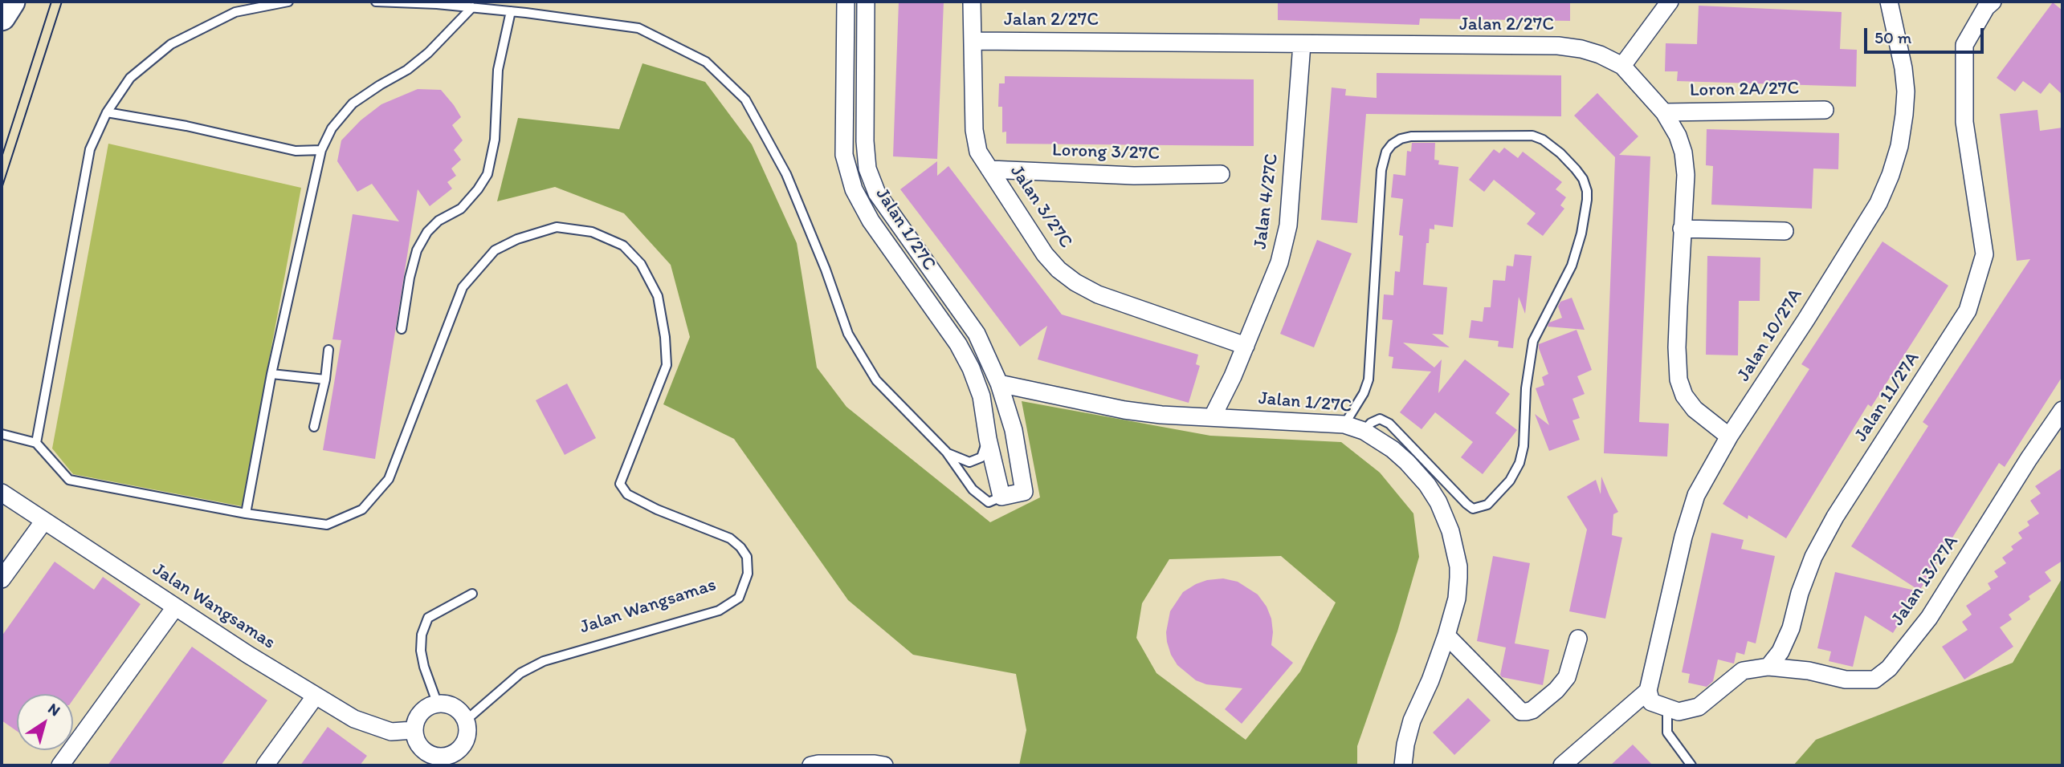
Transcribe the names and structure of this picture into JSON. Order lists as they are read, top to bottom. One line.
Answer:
{"streets":{"street":["Jalan 2/27C","Loron 2A/27C","Lorong 3/27C","Jalan 4/27C","Jalan 3/27C","Jalan 1/27C","Jalan 10/27A","Jalan 11/27A","Jalan 13/27A","Jalan Wangsamas"]},"crossings":[["Jalan 2/27C","Loron 2A/27C"],["Jalan 2/27C","Jalan 4/27C"],["Jalan 2/27C","Jalan 3/27C"],["Jalan 2/27C","Jalan 10/27A"],["Lorong 3/27C","Jalan 3/27C"],["Jalan 4/27C","Jalan 3/27C"],["Jalan 4/27C","Jalan 1/27C"],["Jalan 11/27A","Jalan 13/27A"]],"scale_bar":"50 m","north":"top right"}
